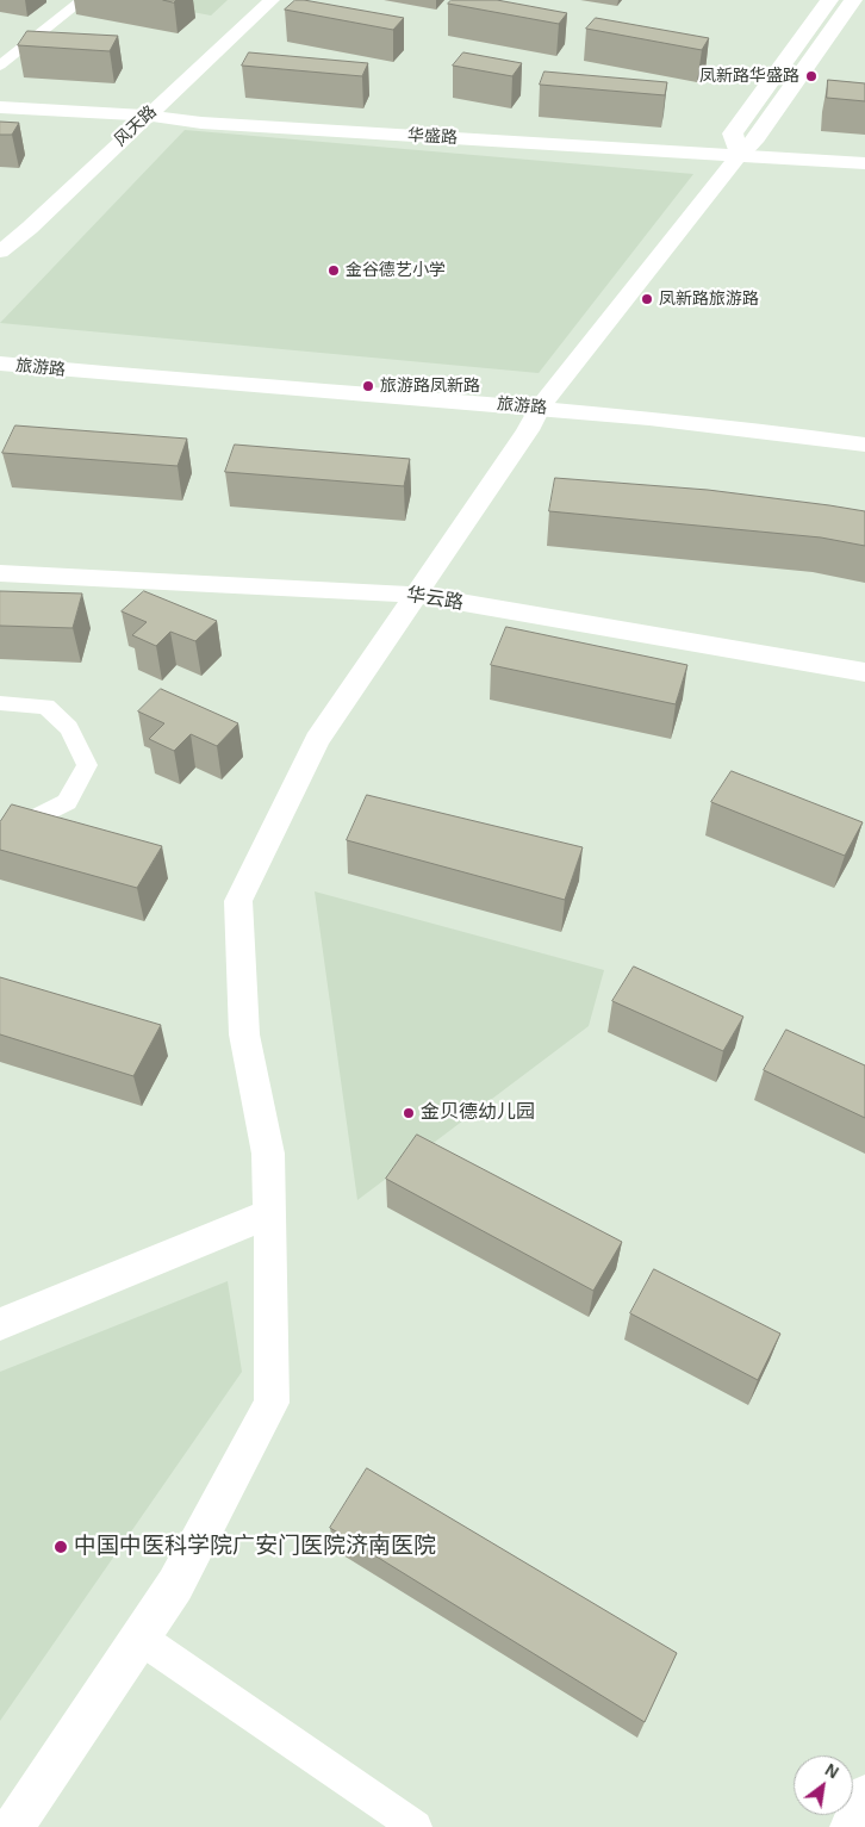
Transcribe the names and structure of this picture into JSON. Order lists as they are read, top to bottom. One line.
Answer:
{"streets":{"main road":["旅游路"],"street":["风天路","华盛路","华云路"]},"crossings":[["风天路","华盛路"]],"places":["凤新路华盛路","金谷德艺小学","凤新路旅游路","旅游路凤新路","金贝德幼儿园","中国中医科学院广安门医院济南医院"],"north":"top right"}
